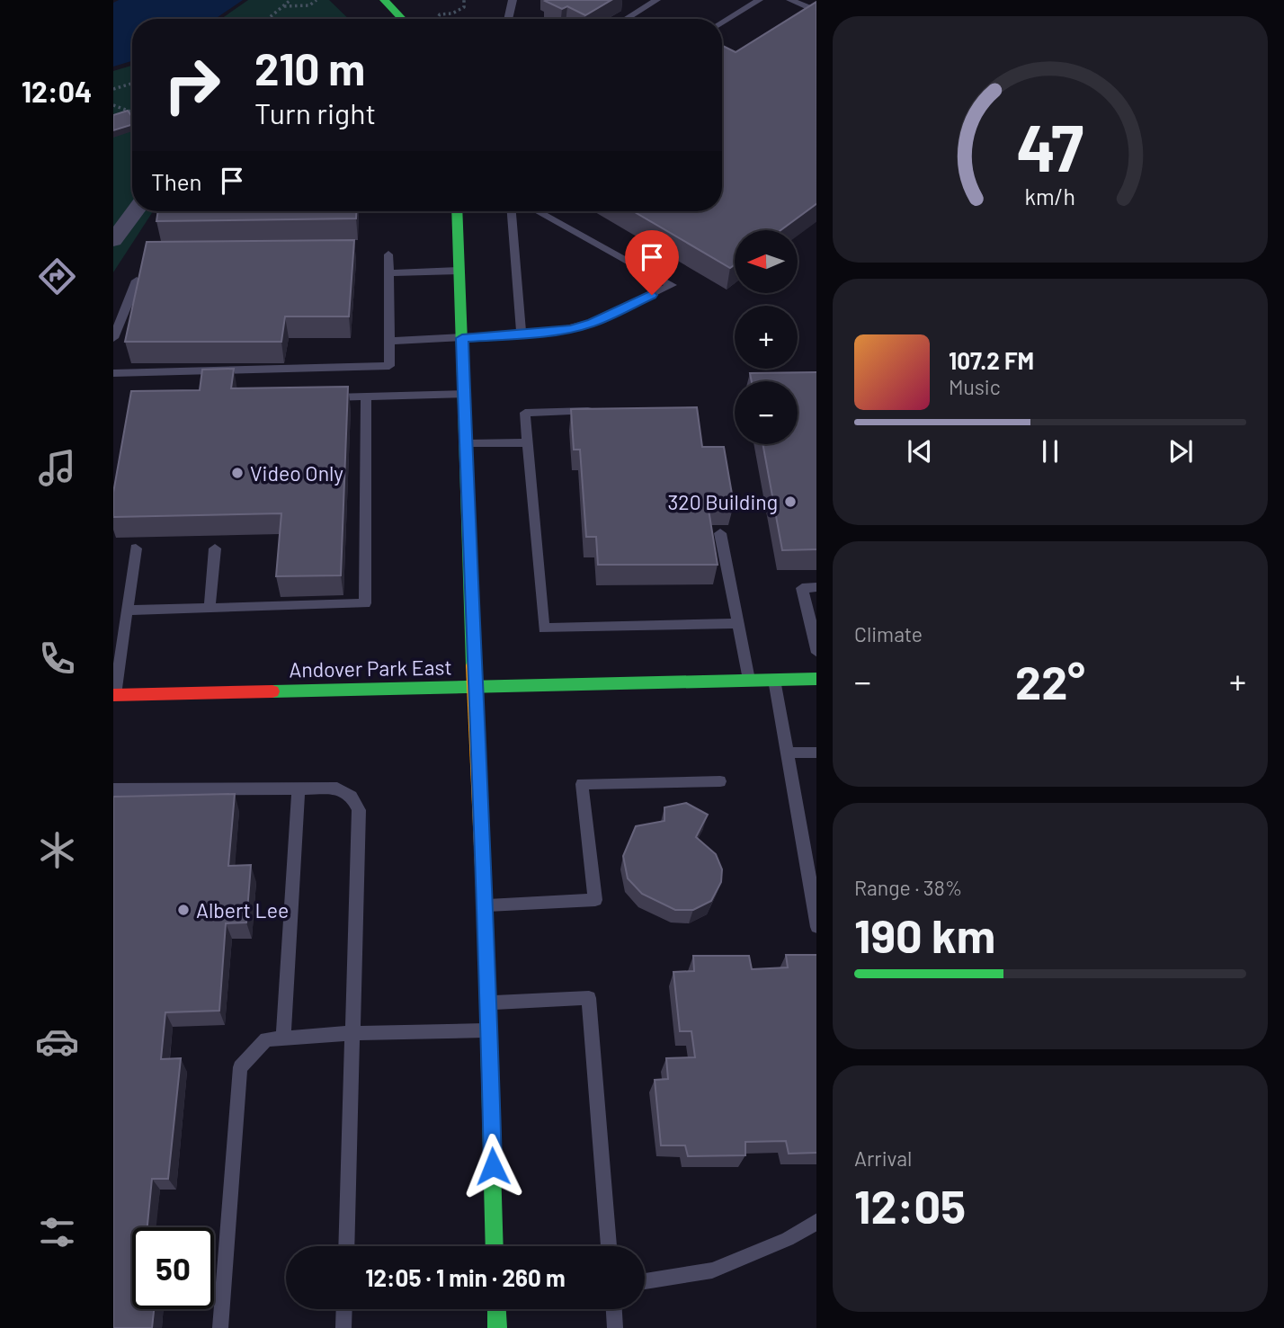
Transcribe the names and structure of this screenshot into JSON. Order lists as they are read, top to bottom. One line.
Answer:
{"streets":{"main road":["Andover Park East"]},"places":["Video Only","320 Building","Albert Lee"],"north":"left","page":{"tabs":"12:04","turn":["210 m","Turn right"],"then":"Then","map_buttons":["+","−"],"song":["107.2 FM","Music"],"tile":["Climate",["Range · 38%","190 km"],["Arrival","12:05"]],"heat":["−","22°","+"],"limit":"50","trip":"12:05 · 1 min · 260 m","gauge":["47","km/h"]}}
